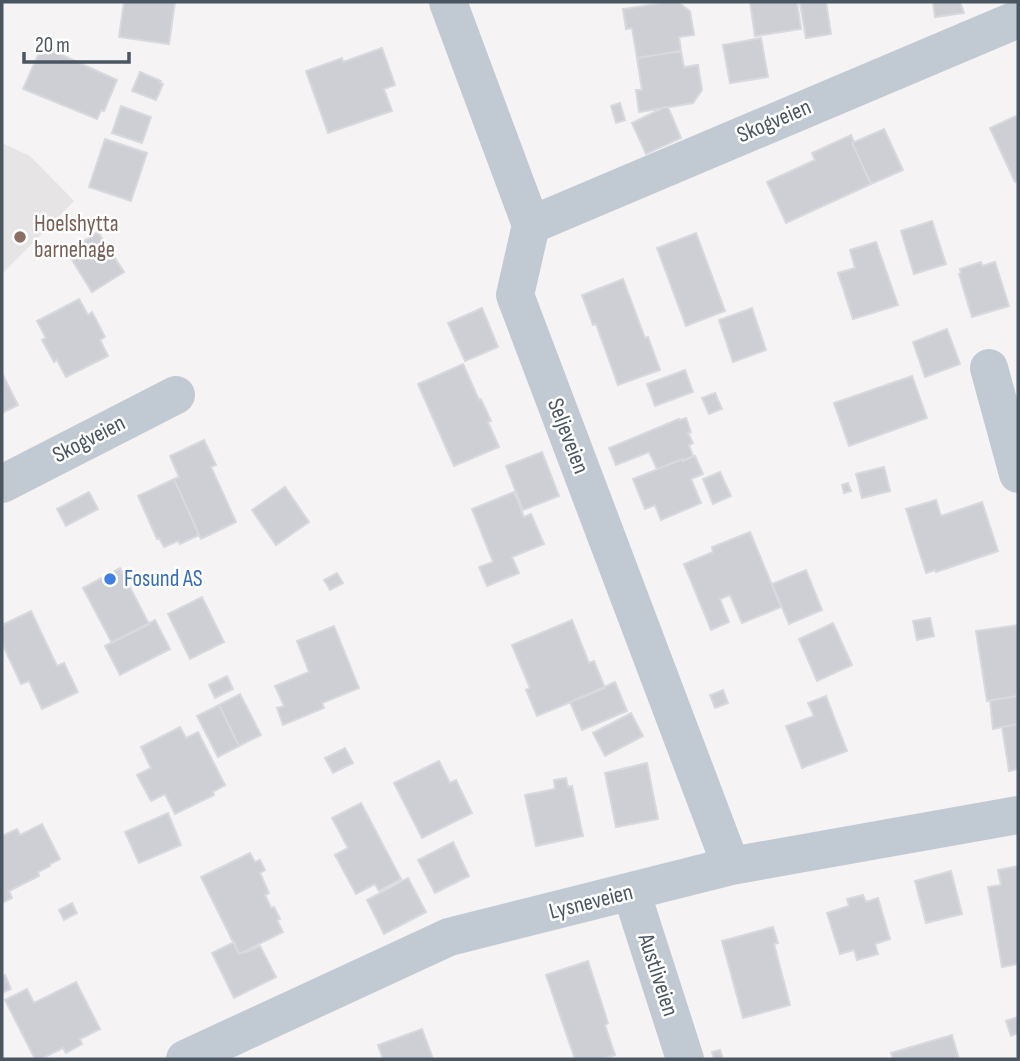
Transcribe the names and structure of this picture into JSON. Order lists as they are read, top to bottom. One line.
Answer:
{"streets":{"street":["Skogveien","Seljeveien","Lysneveien","Austliveien"]},"crossings":[["Skogveien","Seljeveien"],["Seljeveien","Lysneveien"],["Lysneveien","Austliveien"]],"places":["Hoelshytta barnehage","Fosund AS"],"scale_bar":"20 m"}
